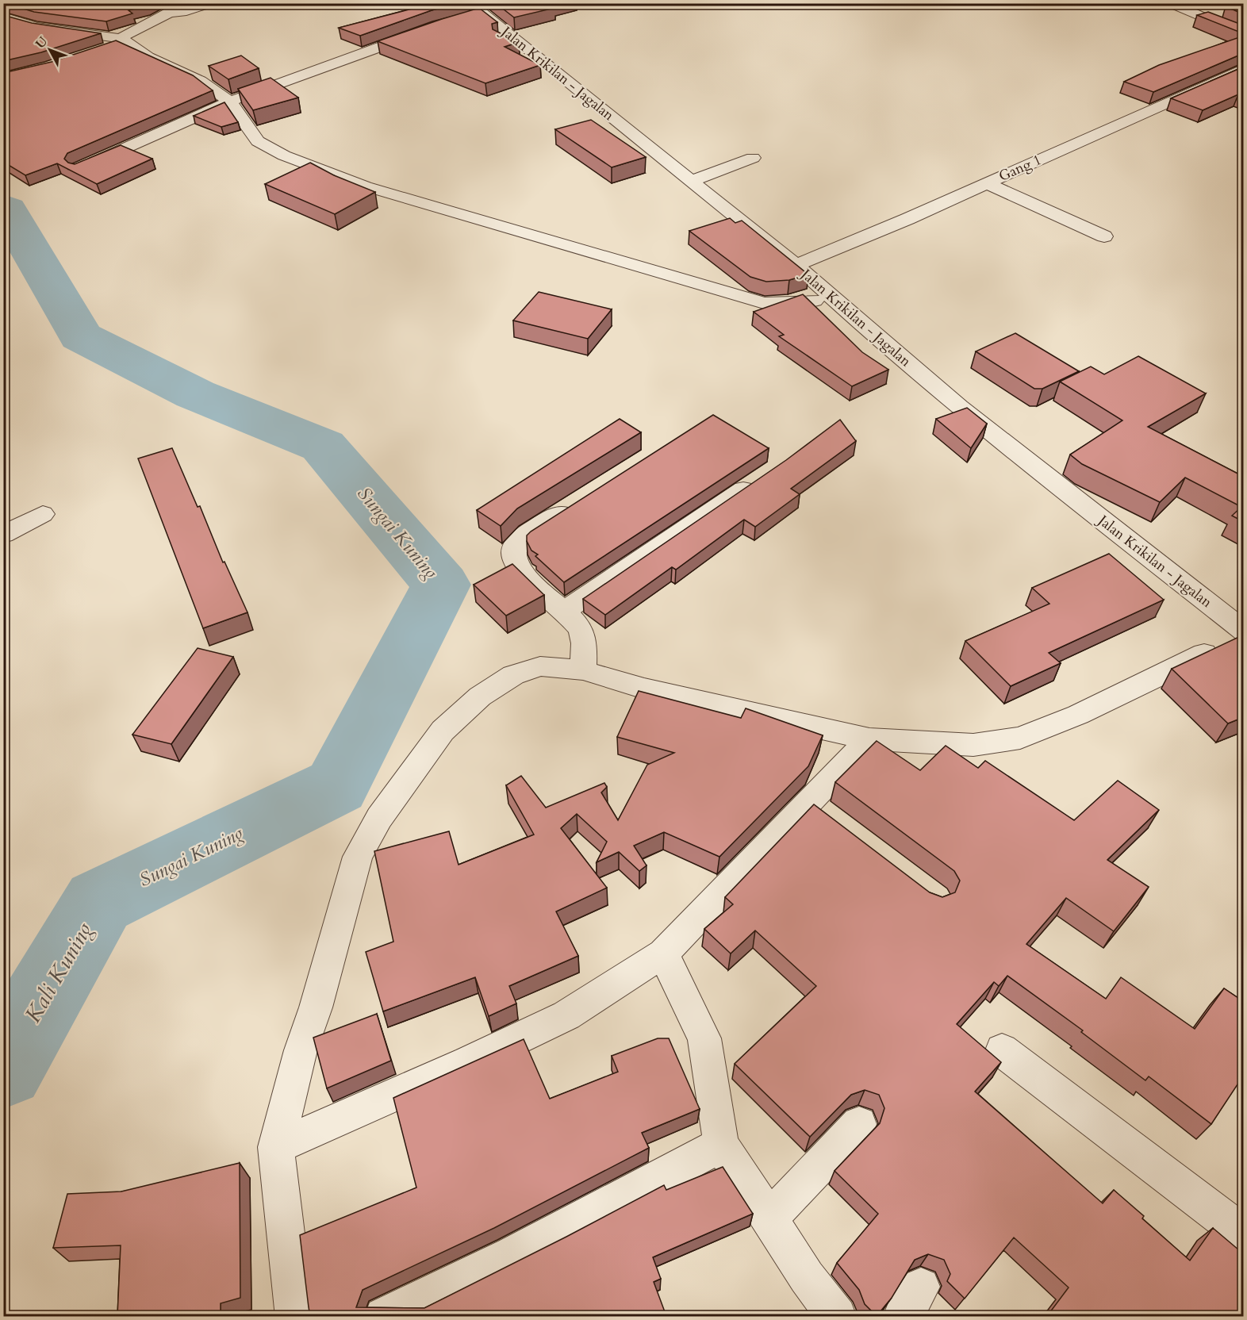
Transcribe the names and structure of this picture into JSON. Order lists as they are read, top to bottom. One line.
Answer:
{"streets":{"street":["Jalan Krikilan - Jagalan","Gang 1"]},"crossings":[["Jalan Krikilan - Jagalan","Gang 1"]],"water":["Sungai Kuning","Kali Kuning"],"north":"top left"}
